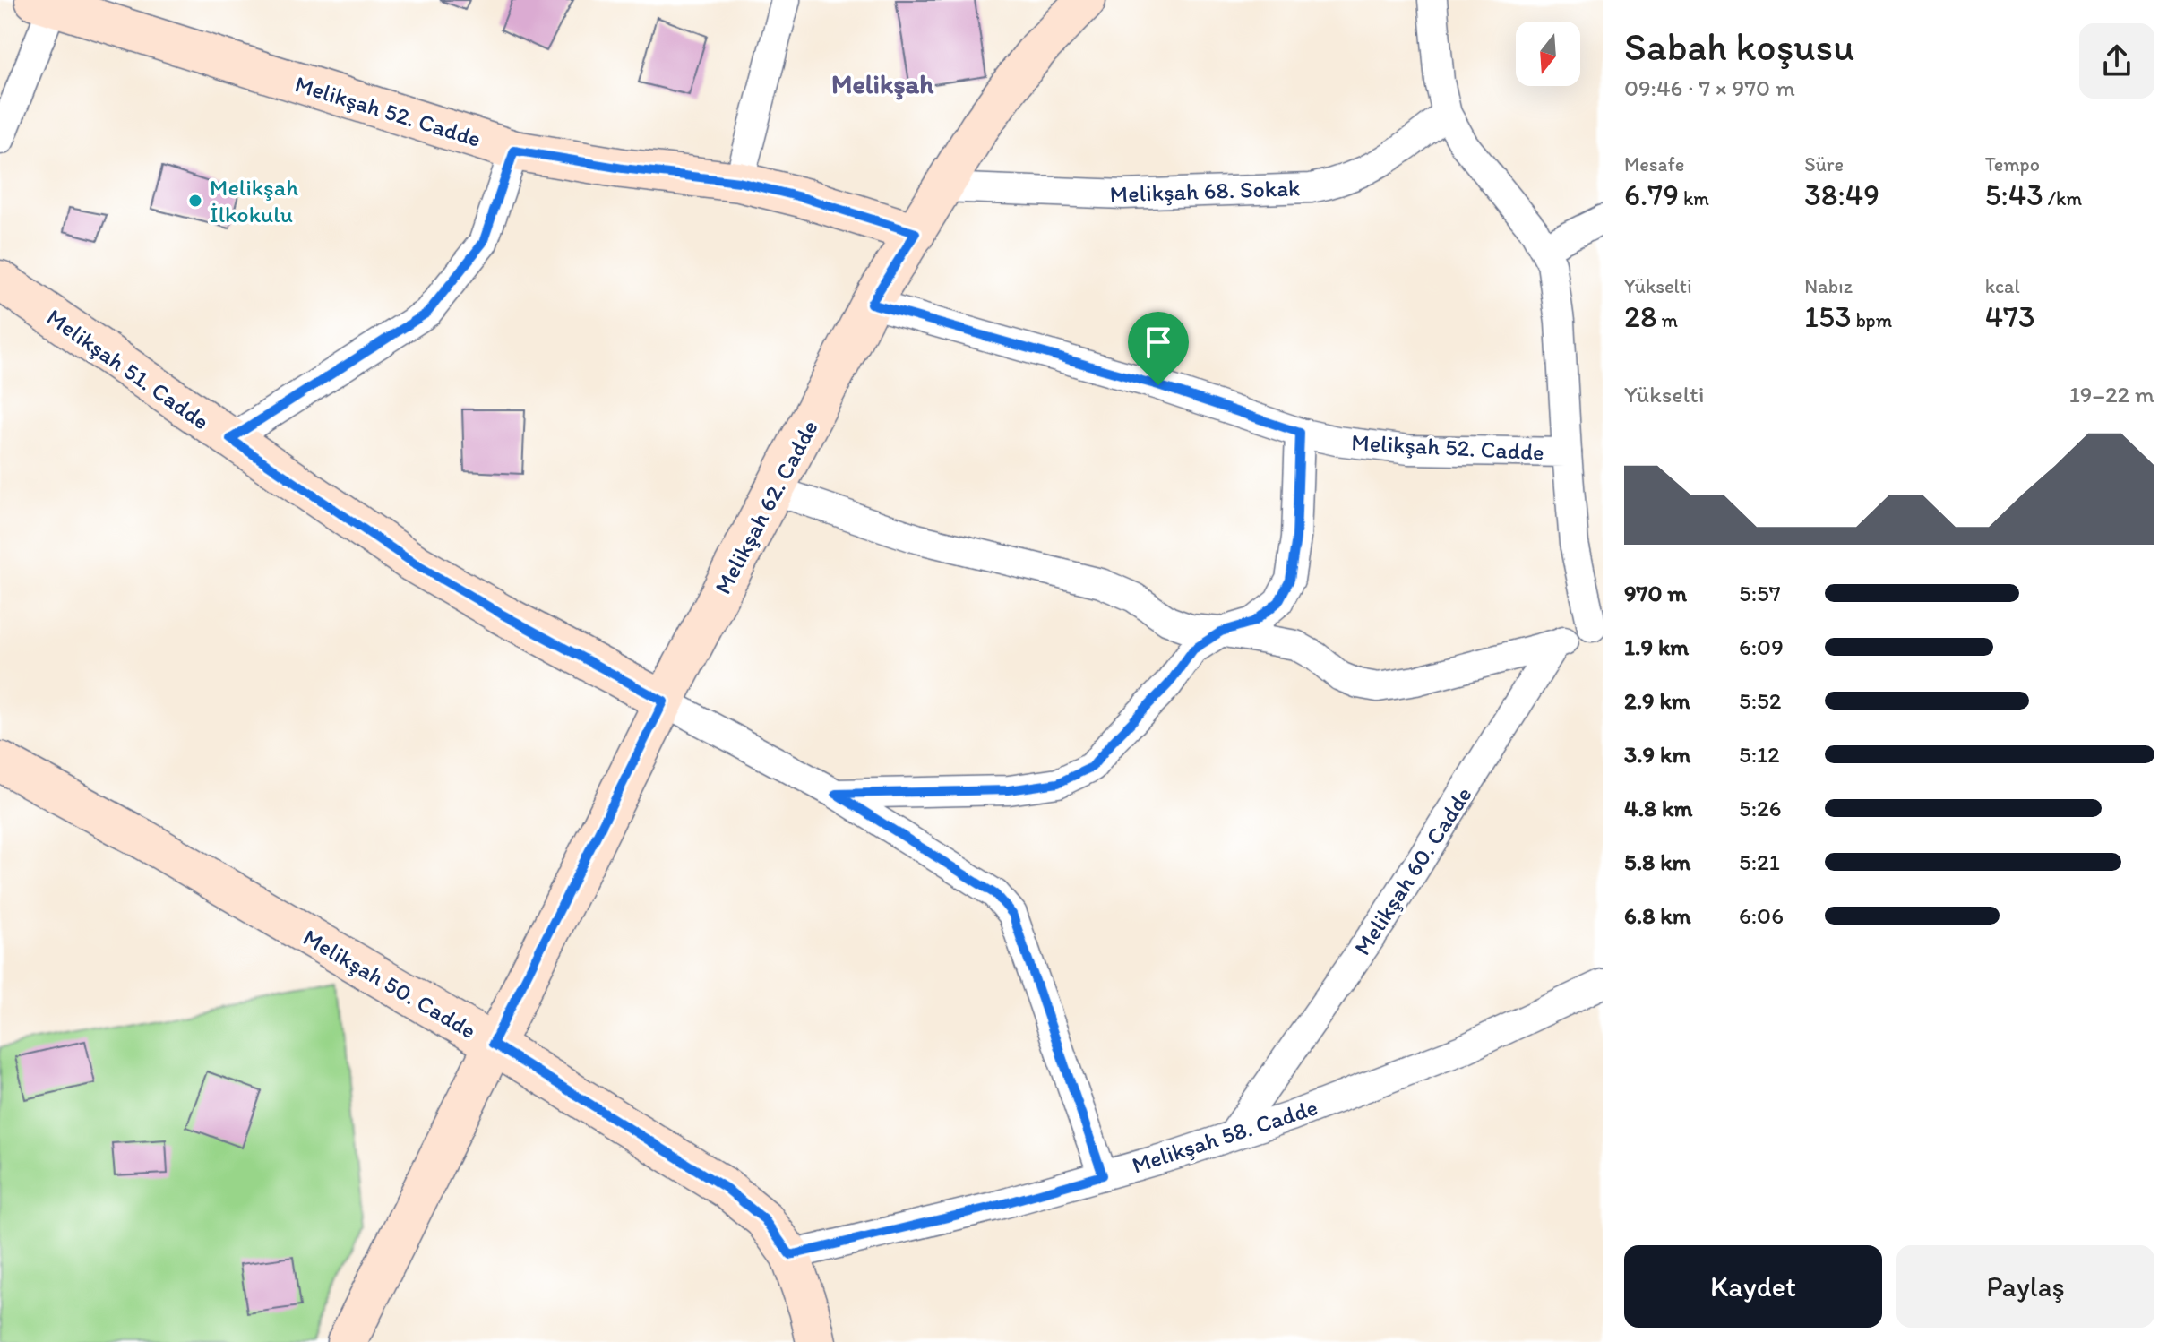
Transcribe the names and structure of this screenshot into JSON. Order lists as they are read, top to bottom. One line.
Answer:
{"streets":{"street":["Melikşah 52. Cadde","Melikşah 68. Sokak","Melikşah 51. Cadde","Melikşah 62. Cadde","Melikşah 60. Cadde","Melikşah 50. Cadde","Melikşah 58. Cadde"]},"crossings":[["Melikşah 52. Cadde","Melikşah 62. Cadde"],["Melikşah 68. Sokak","Melikşah 62. Cadde"],["Melikşah 51. Cadde","Melikşah 62. Cadde"],["Melikşah 51. Cadde","Melikşah 58. Cadde"],["Melikşah 62. Cadde","Melikşah 50. Cadde"],["Melikşah 60. Cadde","Melikşah 58. Cadde"],["Melikşah 50. Cadde","Melikşah 58. Cadde"]],"districts":["Melikşah"],"places":["Melikşah İlkokulu"],"north":"bottom","page":{"heading":["Sabah koşusu","09:46 · 7 × 970 m"],"stats":[["Mesafe","6.79 km"],["Süre","38:49"],["Tempo","5:43 /km"],["Yükselti","28 m"],["Nabız","153 bpm"],["kcal","473"]],"chart":["Yükselti","19–22 m"],"list":[{"name":"970 m","note":"5:57"},{"name":"1.9 km","note":"6:09"},{"name":"2.9 km","note":"5:52"},{"name":"3.9 km","note":"5:12"},{"name":"4.8 km","note":"5:26"},{"name":"5.8 km","note":"5:21"},{"name":"6.8 km","note":"6:06"}],"buttons":["Kaydet","Paylaş"]}}
